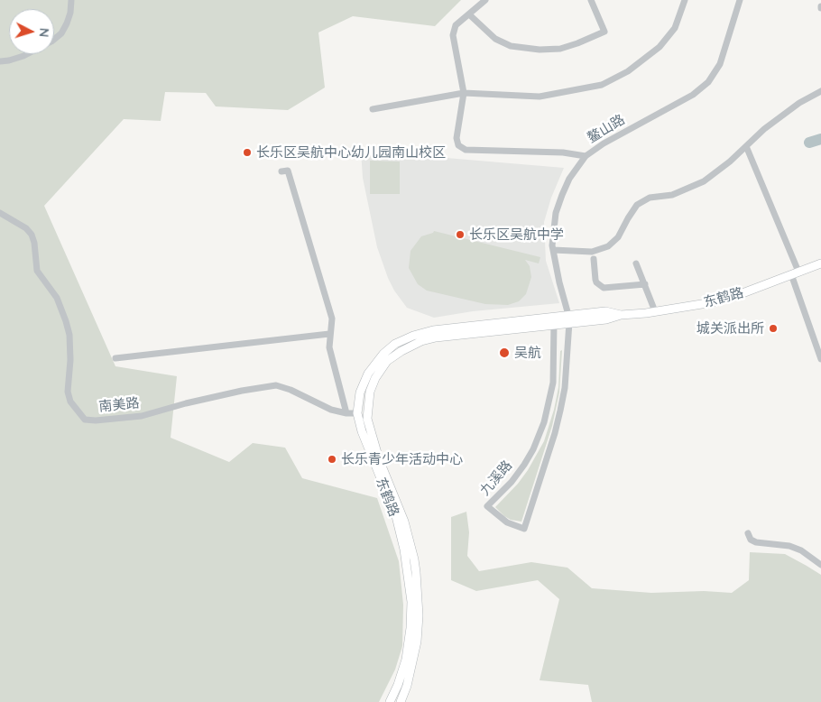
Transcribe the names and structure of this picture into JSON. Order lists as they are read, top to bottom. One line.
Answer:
{"streets":{"main road":["东鹤路"],"street":["鳌山路","南美路","九溪路"]},"crossings":[["鳌山路","东鹤路"],["鳌山路","九溪路"],["东鹤路","南美路"],["东鹤路","九溪路"]],"places":["长乐区吴航中心幼儿园南山校区","长乐区吴航中学","城关派出所","吴航","长乐青少年活动中心"],"north":"right"}
